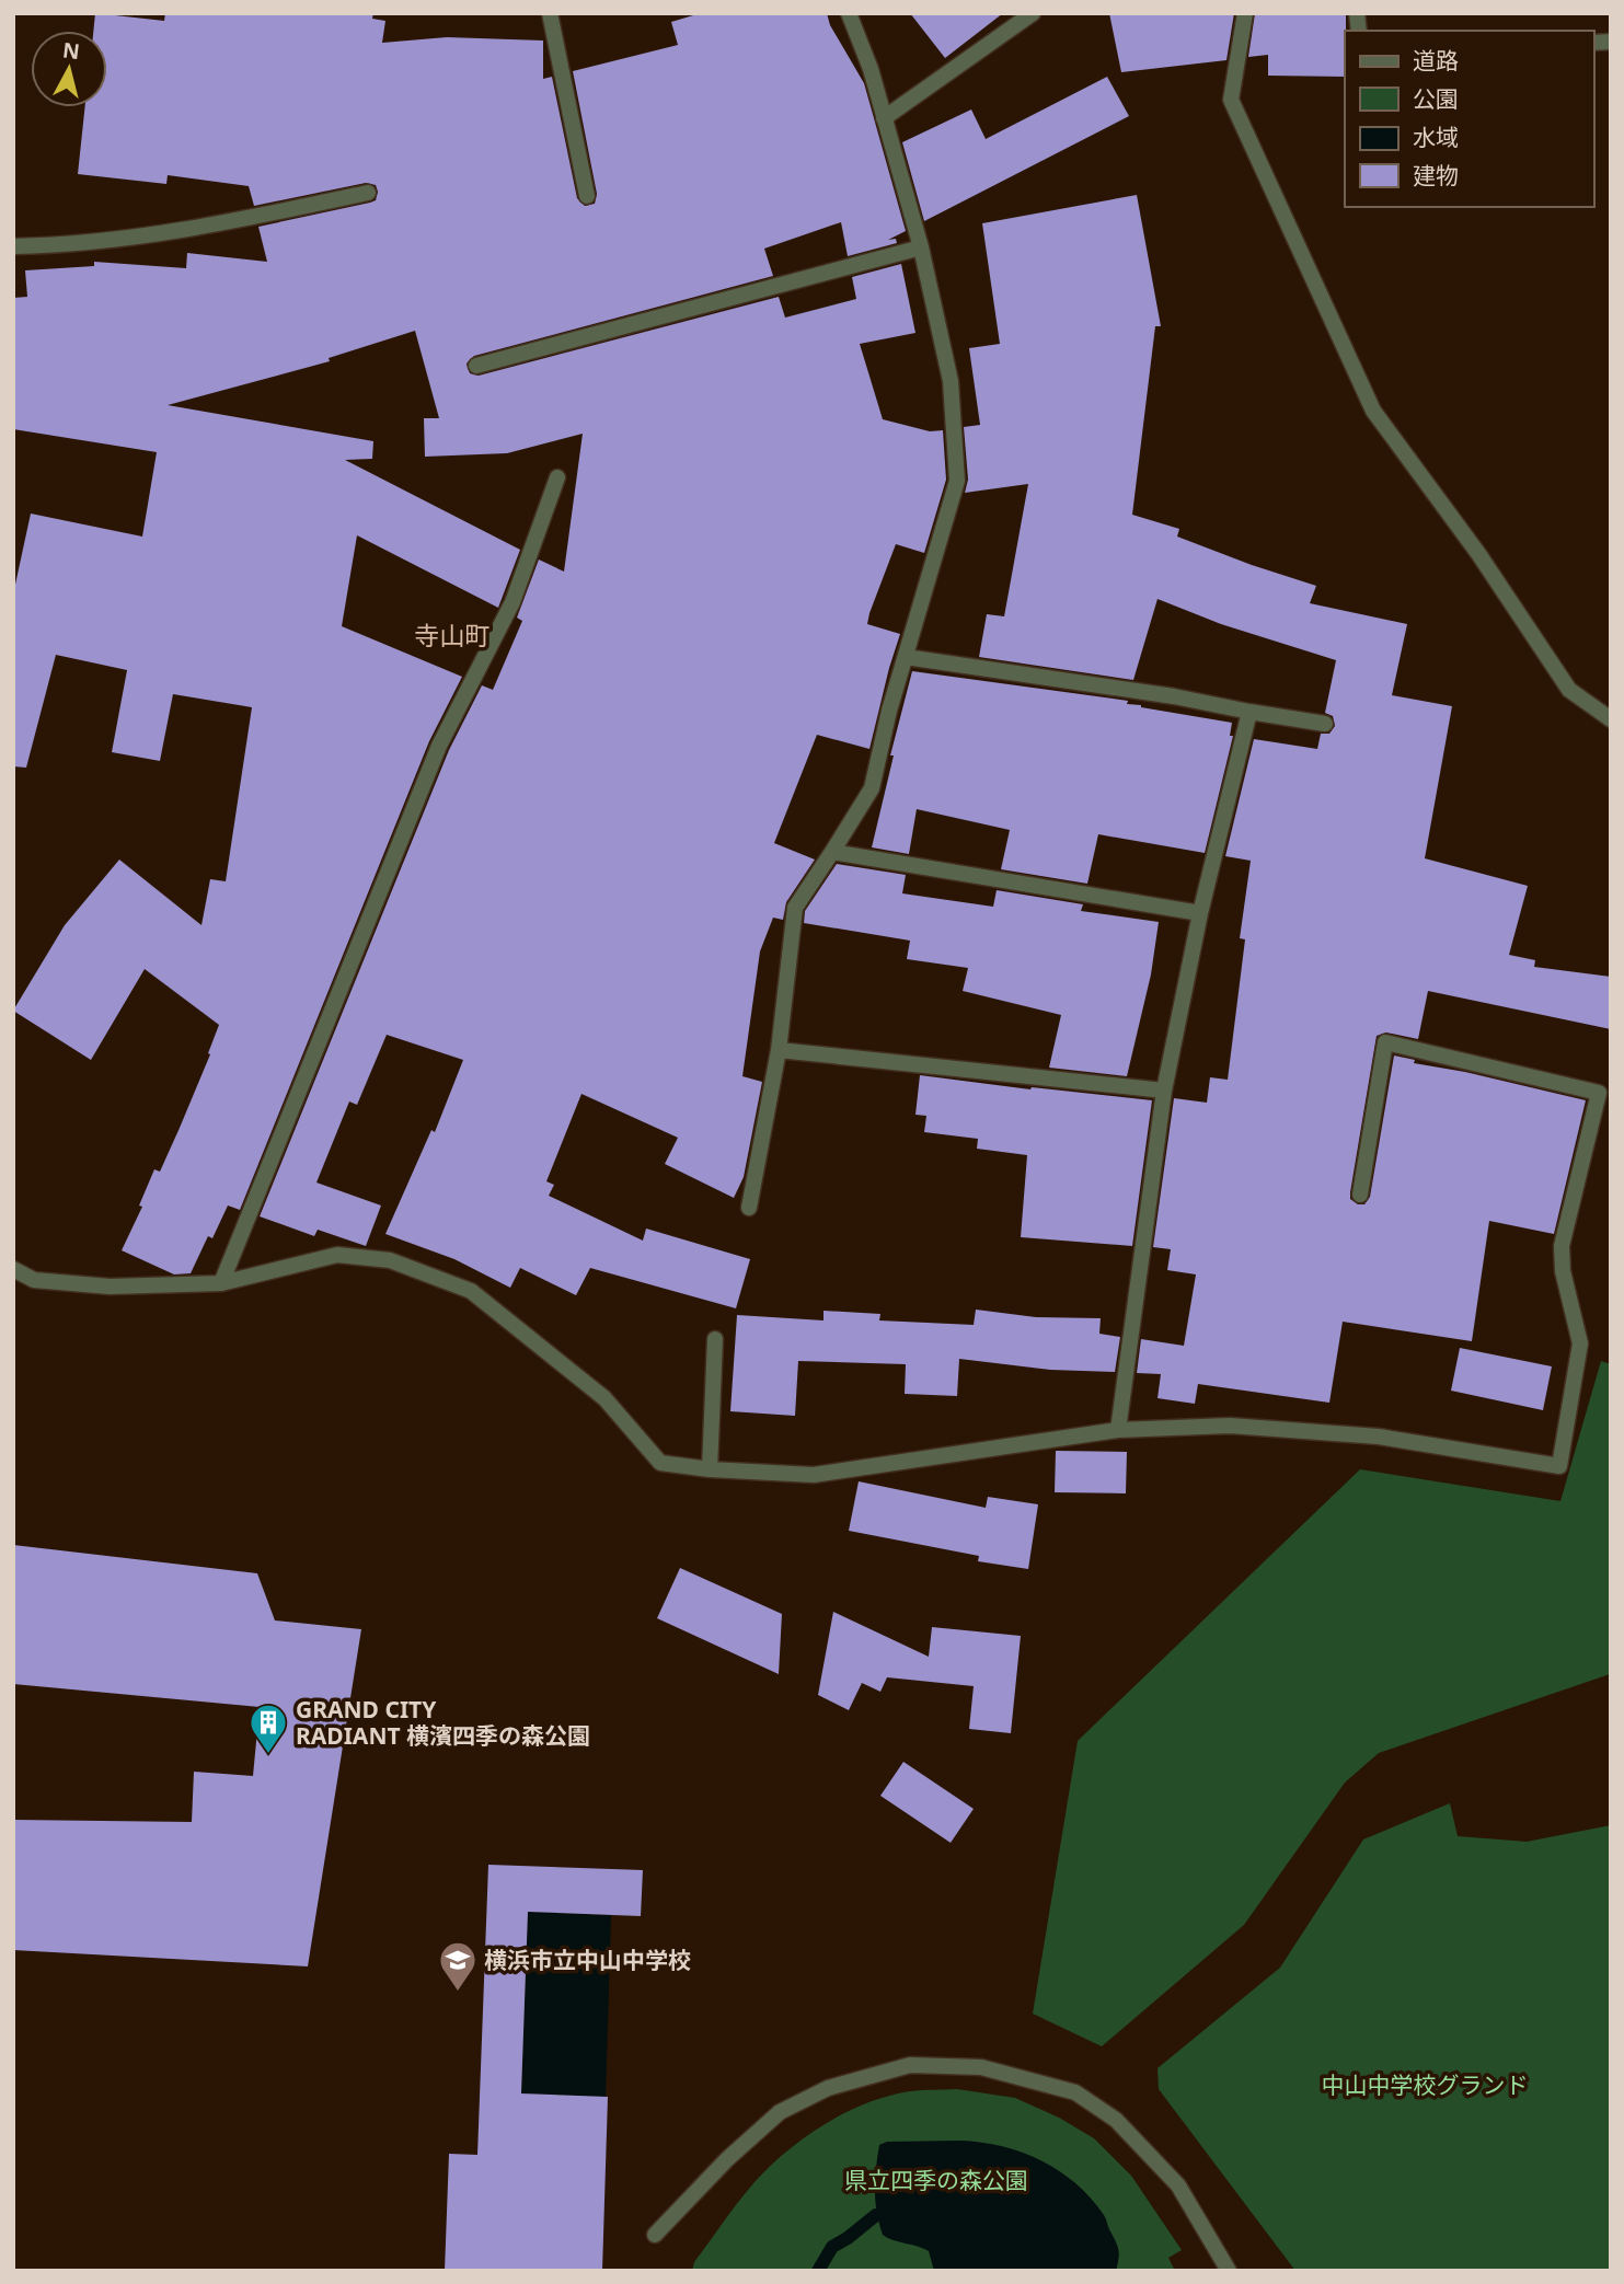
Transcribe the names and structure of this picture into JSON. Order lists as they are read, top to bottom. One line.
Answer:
{"districts":["寺山町"],"parks":["中山中学校グランド","県立四季の森公園"],"places":{"building":["GRAND CITY RADIANT 横濱四季の森公園"],"school or university":["横浜市立中山中学校"]},"legend":["道路","公園","水域","建物"],"north":"top"}
